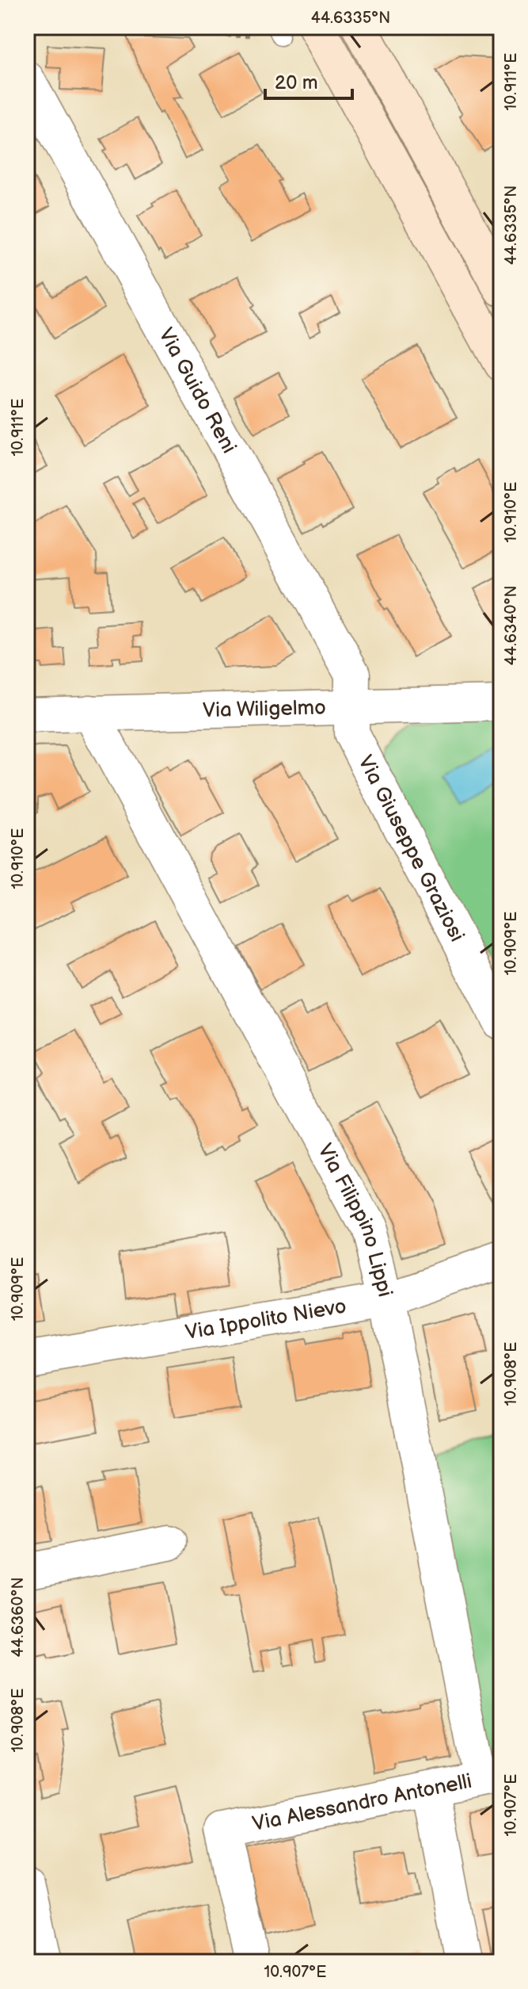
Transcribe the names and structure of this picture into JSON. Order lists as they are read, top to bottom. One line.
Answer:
{"streets":{"street":["Via Guido Reni","Via Wiligelmo","Via Giuseppe Graziosi","Via Filippino Lippi","Via Ippolito Nievo","Via Alessandro Antonelli"]},"crossings":[["Via Guido Reni","Via Wiligelmo"],["Via Guido Reni","Via Giuseppe Graziosi"],["Via Wiligelmo","Via Giuseppe Graziosi"],["Via Wiligelmo","Via Filippino Lippi"],["Via Filippino Lippi","Via Ippolito Nievo"],["Via Filippino Lippi","Via Alessandro Antonelli"]],"scale_bar":"20 m","coordinates":["44.6335°N","10.911°E","10.910°E","44.6340°N","10.909°E","10.908°E","44.6360°N","10.907°E"]}
